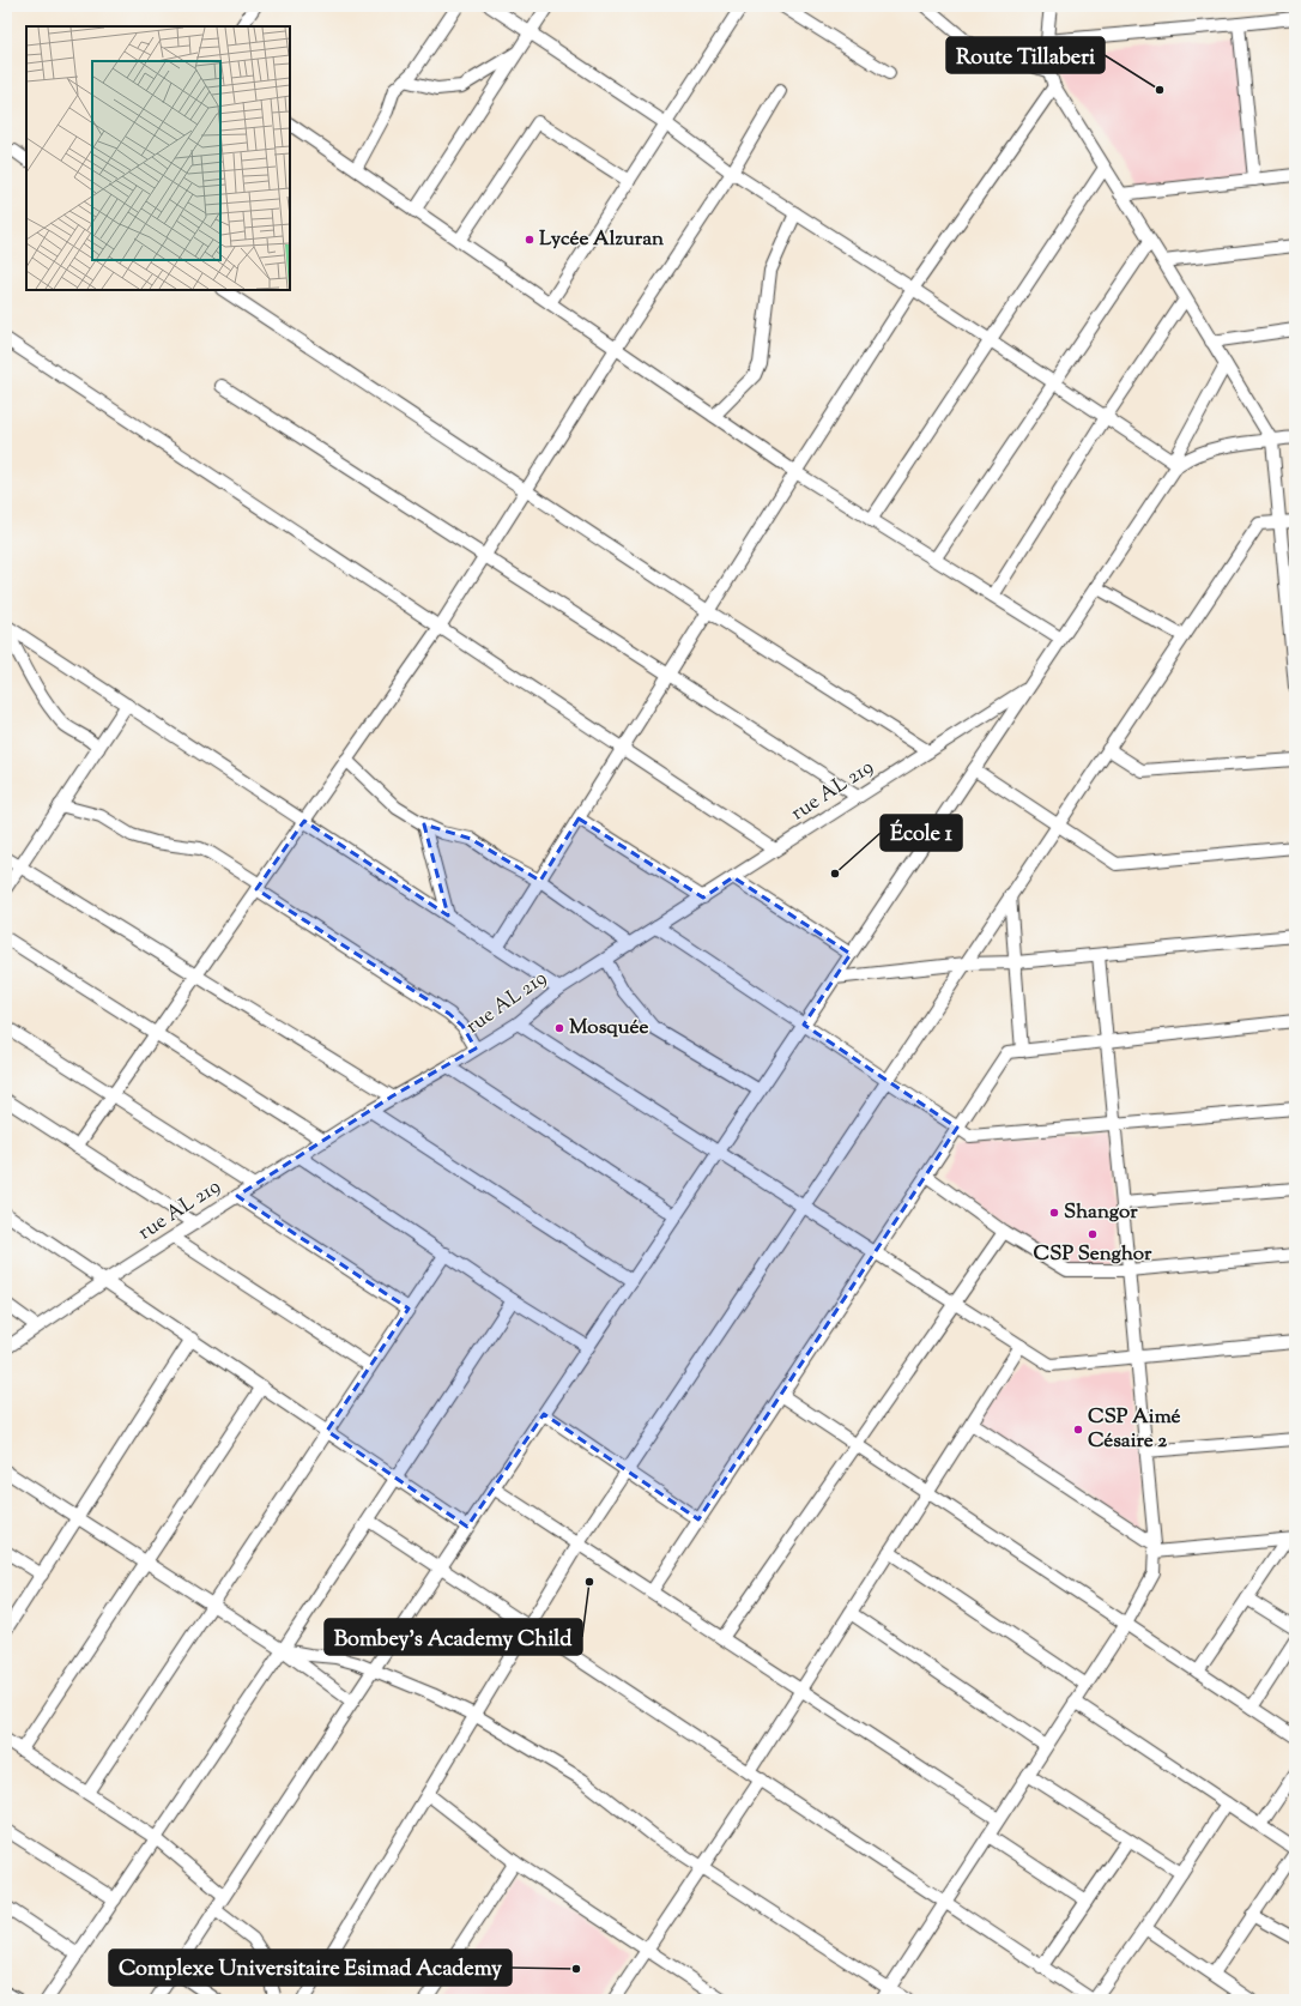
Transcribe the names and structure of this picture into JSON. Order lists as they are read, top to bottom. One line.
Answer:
{"streets":{"street":["rue AL 219"]},"places":["Route Tillaberi","Lycée Alzuran","École 1","Mosquée","Shangor","CSP Senghor","CSP Aimé Césaire 2","Bombey's Academy Child","Complexe Universitaire Esimad Academy"]}
